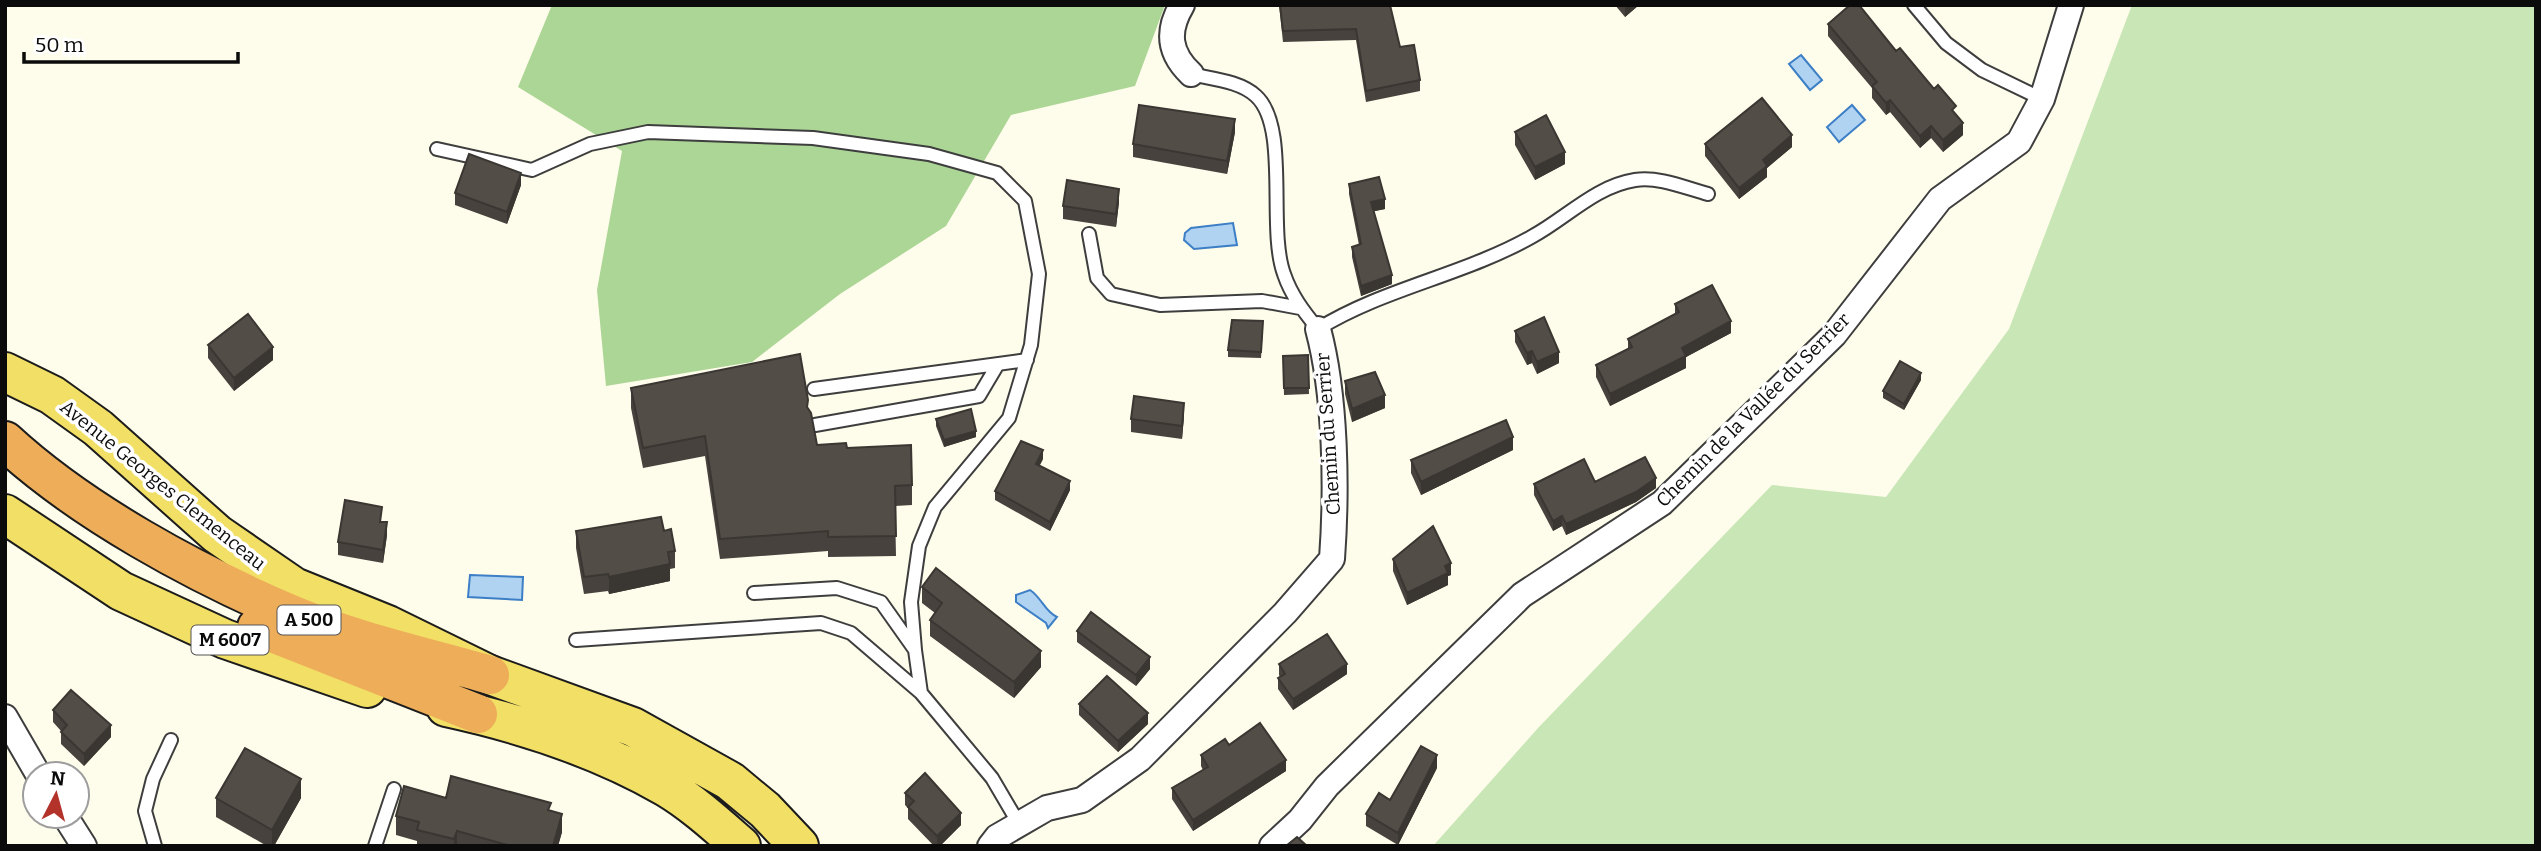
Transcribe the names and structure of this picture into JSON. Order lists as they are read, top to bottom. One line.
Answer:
{"streets":{"highway":["A 500"],"main road":["Avenue Georges Clemenceau","M 6007"],"street":["Chemin de la Vallée du Serrier","Chemin du Serrier"]},"crossings":[["Avenue Georges Clemenceau","A 500"],["A 500","M 6007"]],"scale_bar":"50 m","north":"top"}
